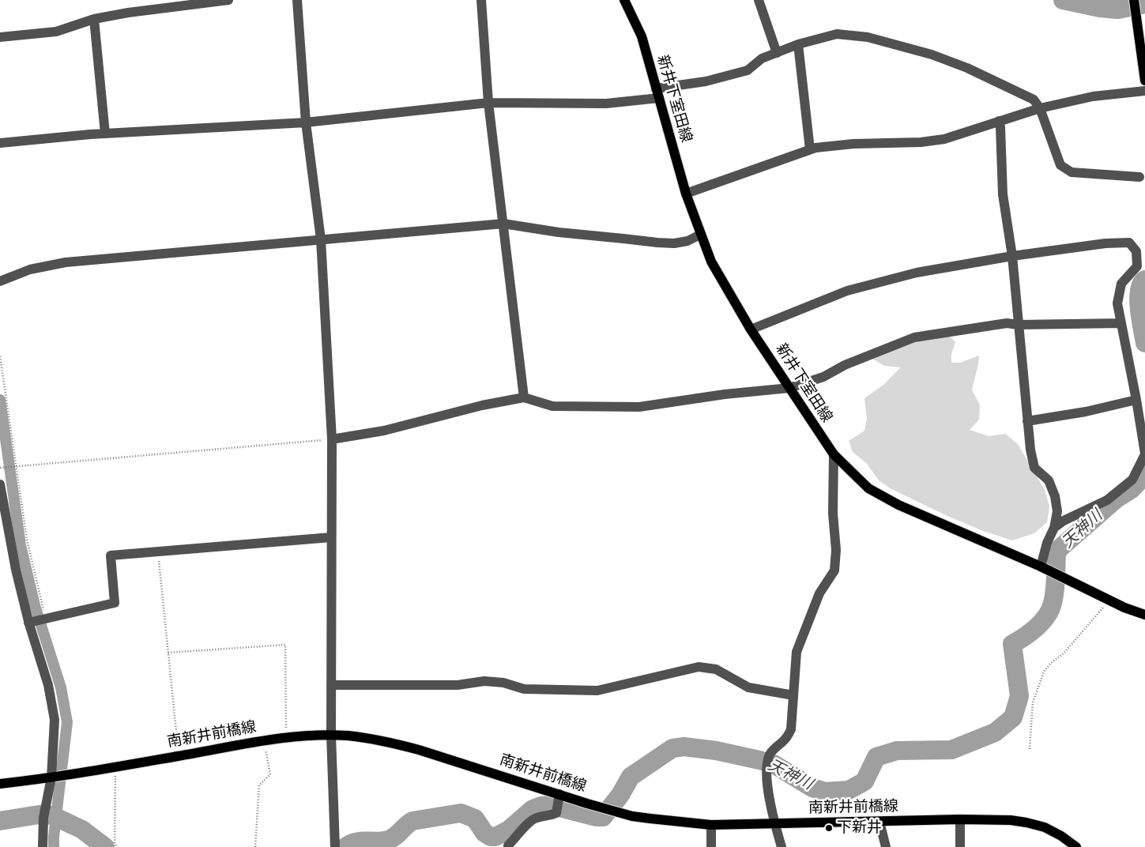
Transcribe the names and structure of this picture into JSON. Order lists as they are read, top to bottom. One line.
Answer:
{"streets":{"main road":["新井下室田線","南新井前橋線"]},"water":["天神川"],"places":["下新井"]}
